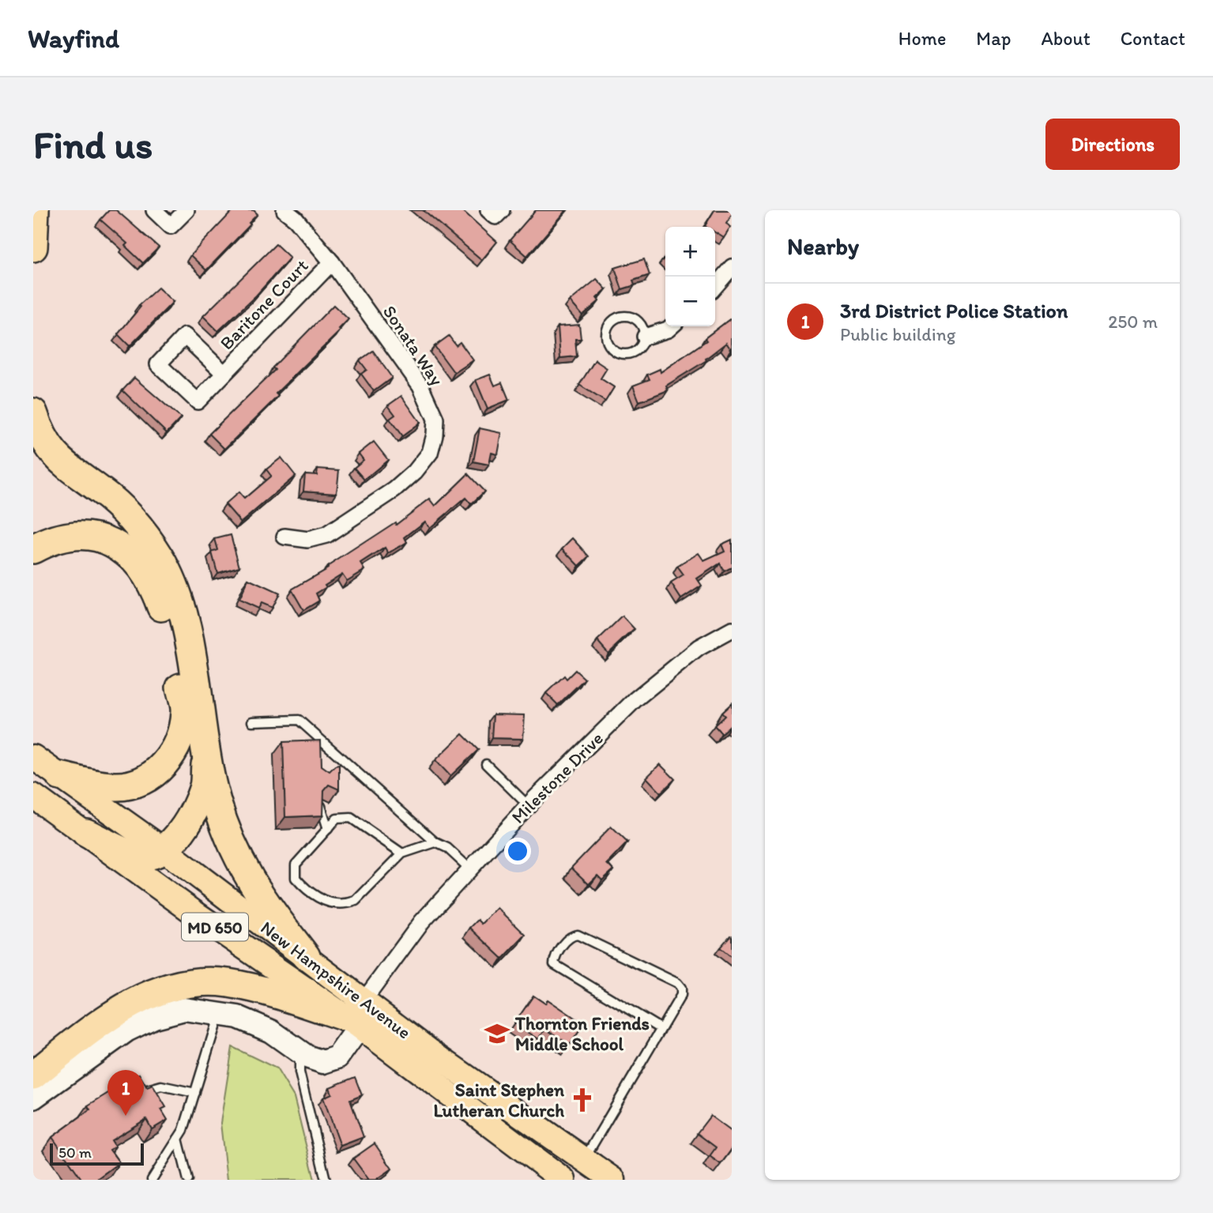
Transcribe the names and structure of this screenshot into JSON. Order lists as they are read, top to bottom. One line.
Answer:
{"streets":{"main road":["MD 650","New Hampshire Avenue"],"street":["Baritone Court","Sonata Way","Milestone Drive"]},"crossings":[["Baritone Court","Sonata Way"],["Milestone Drive","New Hampshire Avenue"]],"places":{"school or university":["Thornton Friends Middle School"],"church":["Saint Stephen Lutheran Church"]},"scale_bar":"50 m","page":{"header":"Wayfind","nav":["Home","Map","About","Contact"],"buttons":"Directions","title":"Find us","heading":"Nearby","map_buttons":["+","−"],"list":[{"mark":"1","name":"3rd District Police Station","note":"Public building","value":"250 m"}],"pins":"1","scale":"50 m"}}
